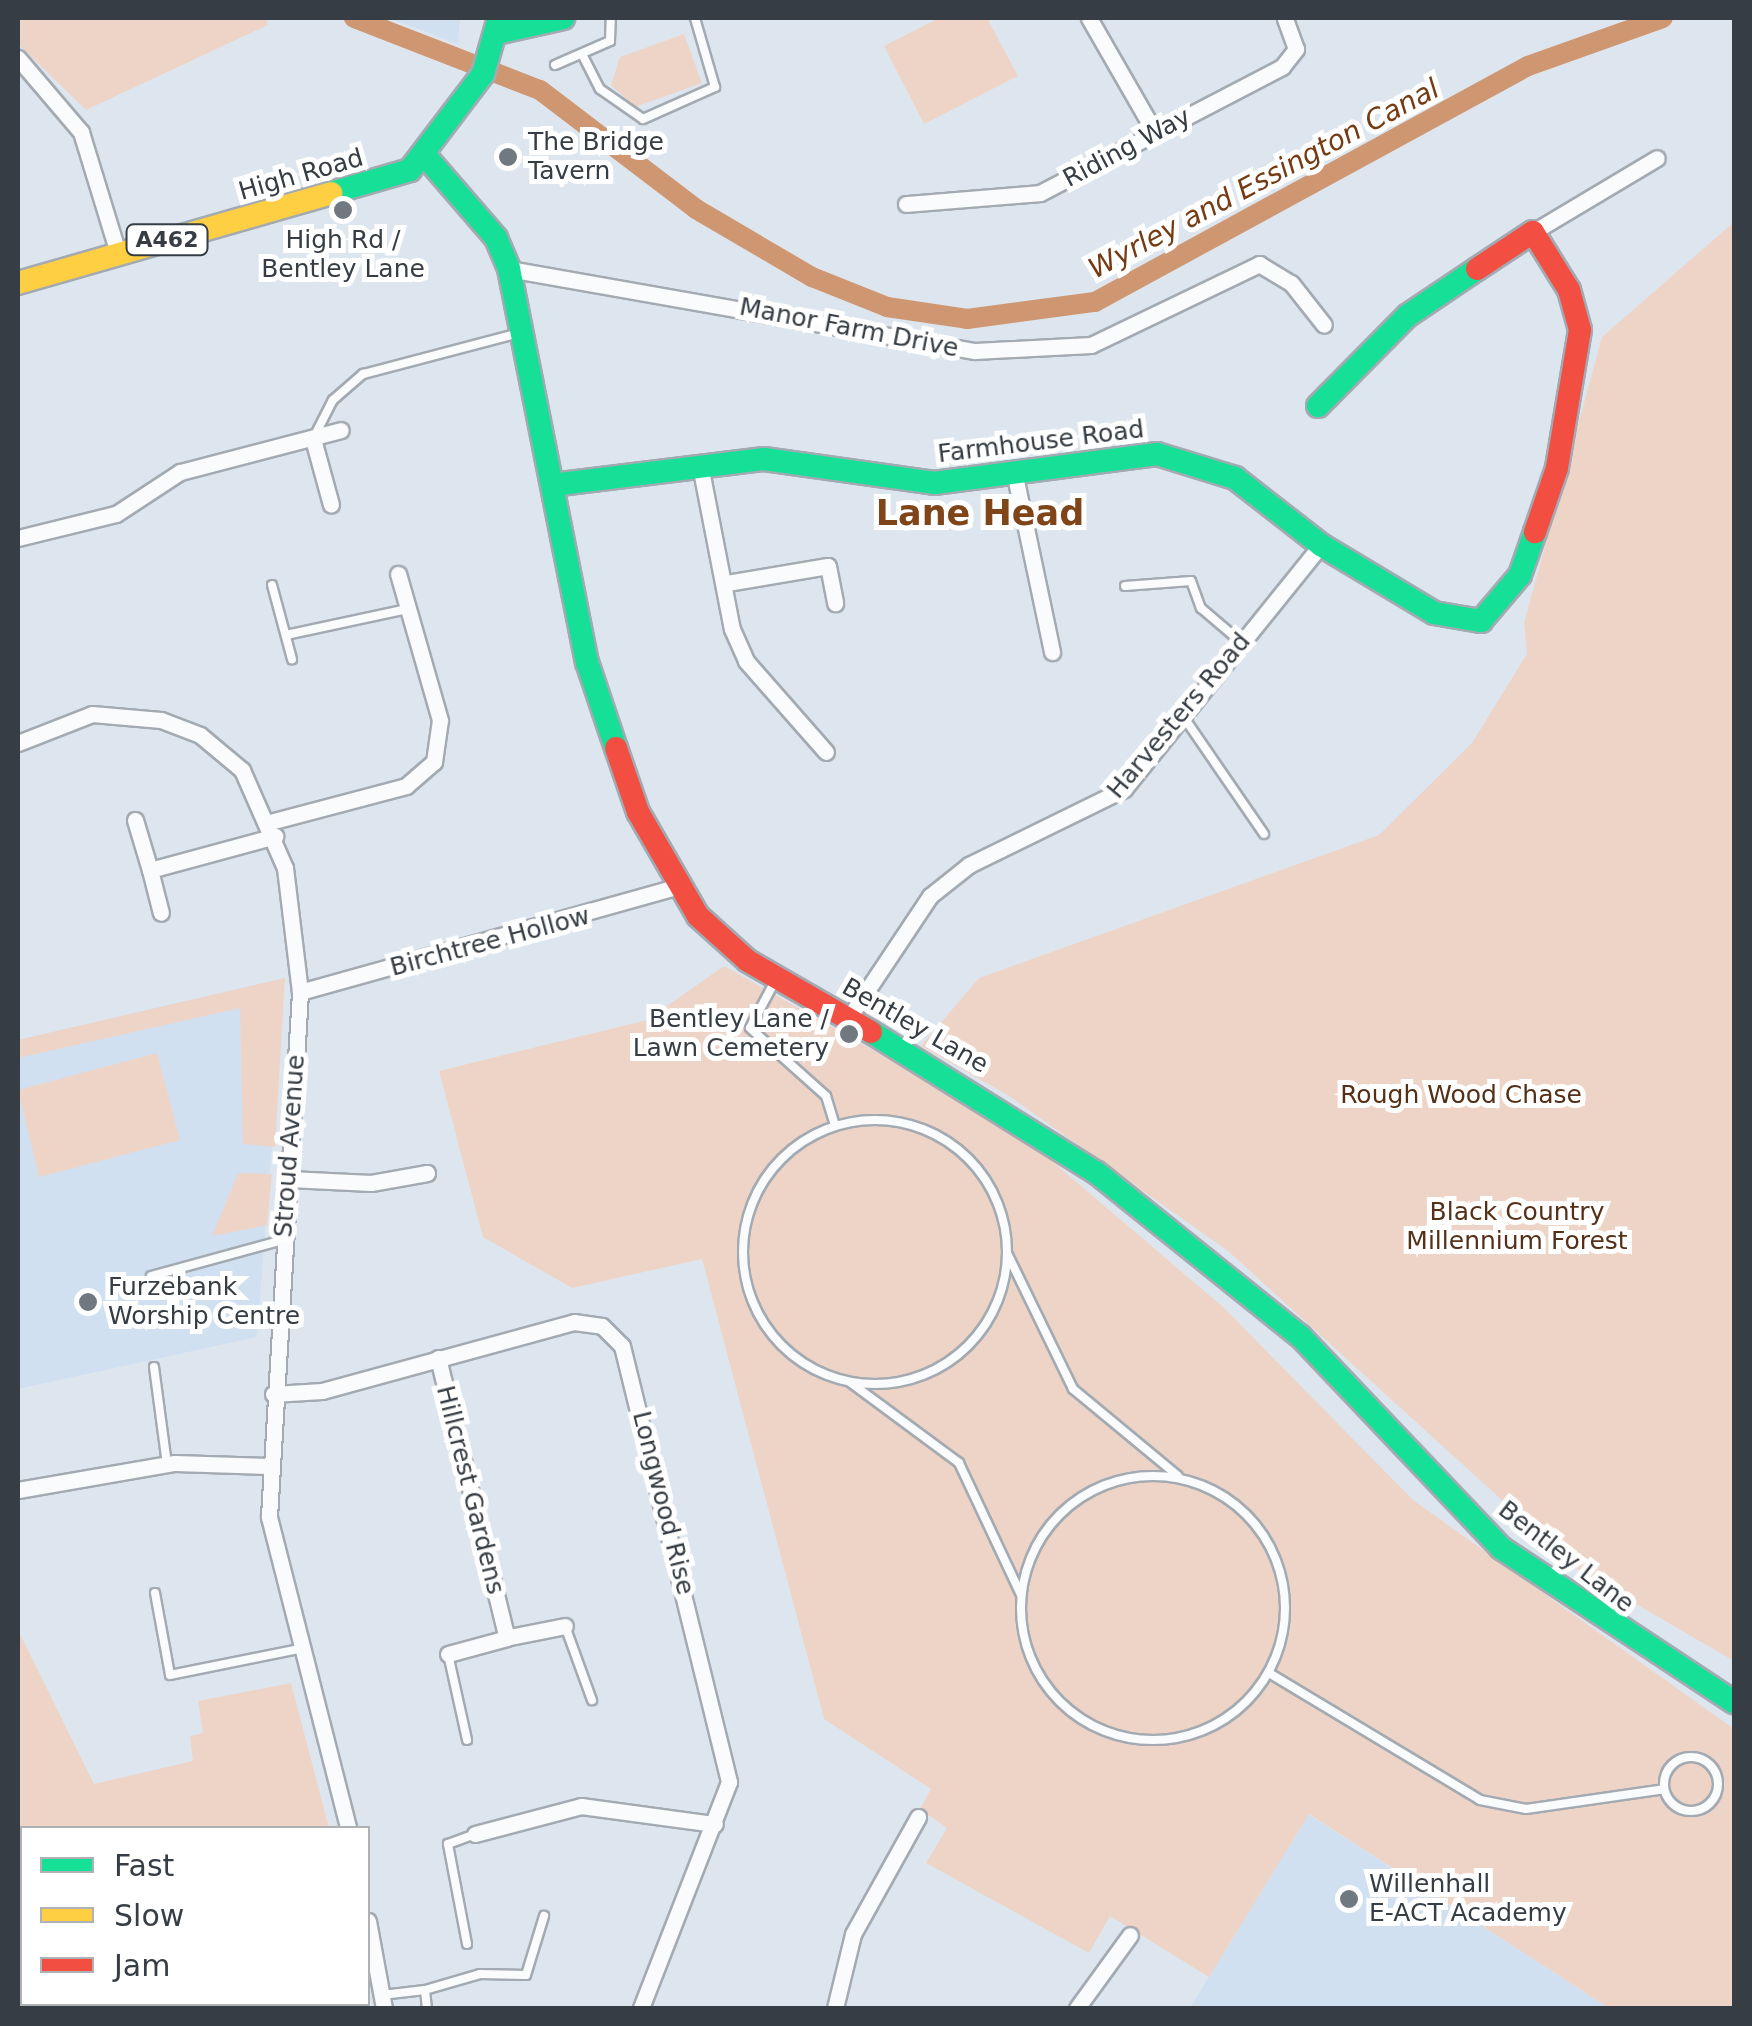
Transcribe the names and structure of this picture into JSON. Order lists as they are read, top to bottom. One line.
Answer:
{"streets":{"street":["Riding Way","High Road","A462","Manor Farm Drive","Farmhouse Road","Harvesters Road","Birchtree Hollow","Bentley Lane","Stroud Avenue","Hillcrest Gardens","Longwood Rise"]},"crossings":[["High Road","Bentley Lane"],["Manor Farm Drive","Bentley Lane"],["Farmhouse Road","Harvesters Road"],["Farmhouse Road","Bentley Lane"],["Harvesters Road","Bentley Lane"],["Birchtree Hollow","Bentley Lane"],["Birchtree Hollow","Stroud Avenue"],["Stroud Avenue","Longwood Rise"],["Hillcrest Gardens","Longwood Rise"]],"districts":["Lane Head"],"water":["Wyrley and Essington Canal"],"parks":["Rough Wood Chase","Black Country Millennium Forest"],"places":["The Bridge Tavern","High Rd / Bentley Lane","Bentley Lane / Lawn Cemetery","Furzebank Worship Centre","Willenhall E-ACT Academy"],"legend":["Fast","Slow","Jam"]}
